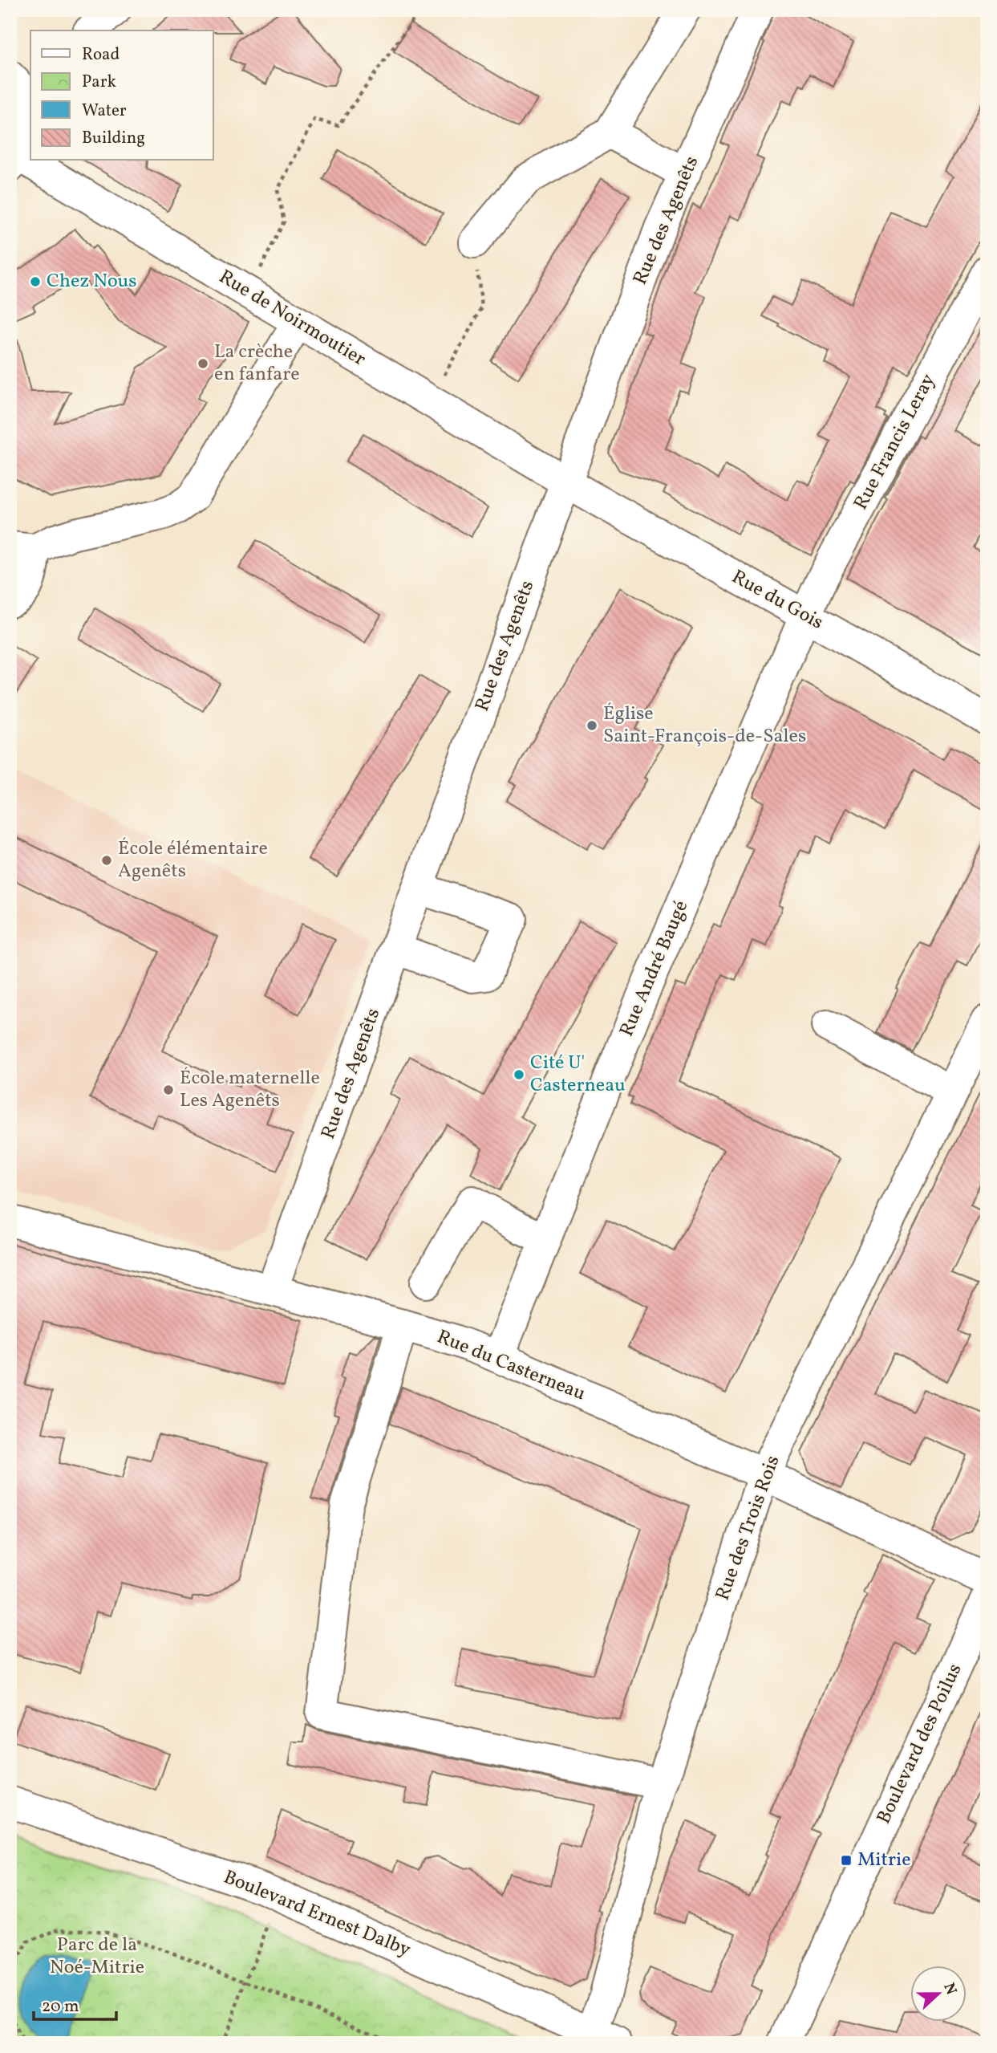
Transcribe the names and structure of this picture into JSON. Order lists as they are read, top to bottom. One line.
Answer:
{"streets":{"street":["Rue des Agenêts","Rue de Noirmoutier","Rue Francis Leray","Rue du Gois","Rue André Baugé","Rue du Casterneau","Rue des Trois Rois","Boulevard des Poilus","Boulevard Ernest Dalby"]},"crossings":[["Rue des Agenêts","Rue de Noirmoutier"],["Rue des Agenêts","Rue du Gois"],["Rue des Agenêts","Rue du Casterneau"],["Rue de Noirmoutier","Rue du Gois"],["Rue Francis Leray","Rue du Gois"],["Rue Francis Leray","Rue André Baugé"],["Rue du Gois","Rue André Baugé"],["Rue André Baugé","Rue du Casterneau"],["Rue du Casterneau","Rue des Trois Rois"],["Rue des Trois Rois","Boulevard Ernest Dalby"]],"parks":["Parc de la Noé-Mitrie"],"places":{"other":["Chez Nous","La crèche en fanfare","Église Saint-François-de-Sales","École élémentaire Agenêts","Cité U' Casterneau","École maternelle Les Agenêts"],"transit":["Mitrie"]},"legend":["Road","Park","Water","Building"],"scale_bar":"20 m","north":"right"}
